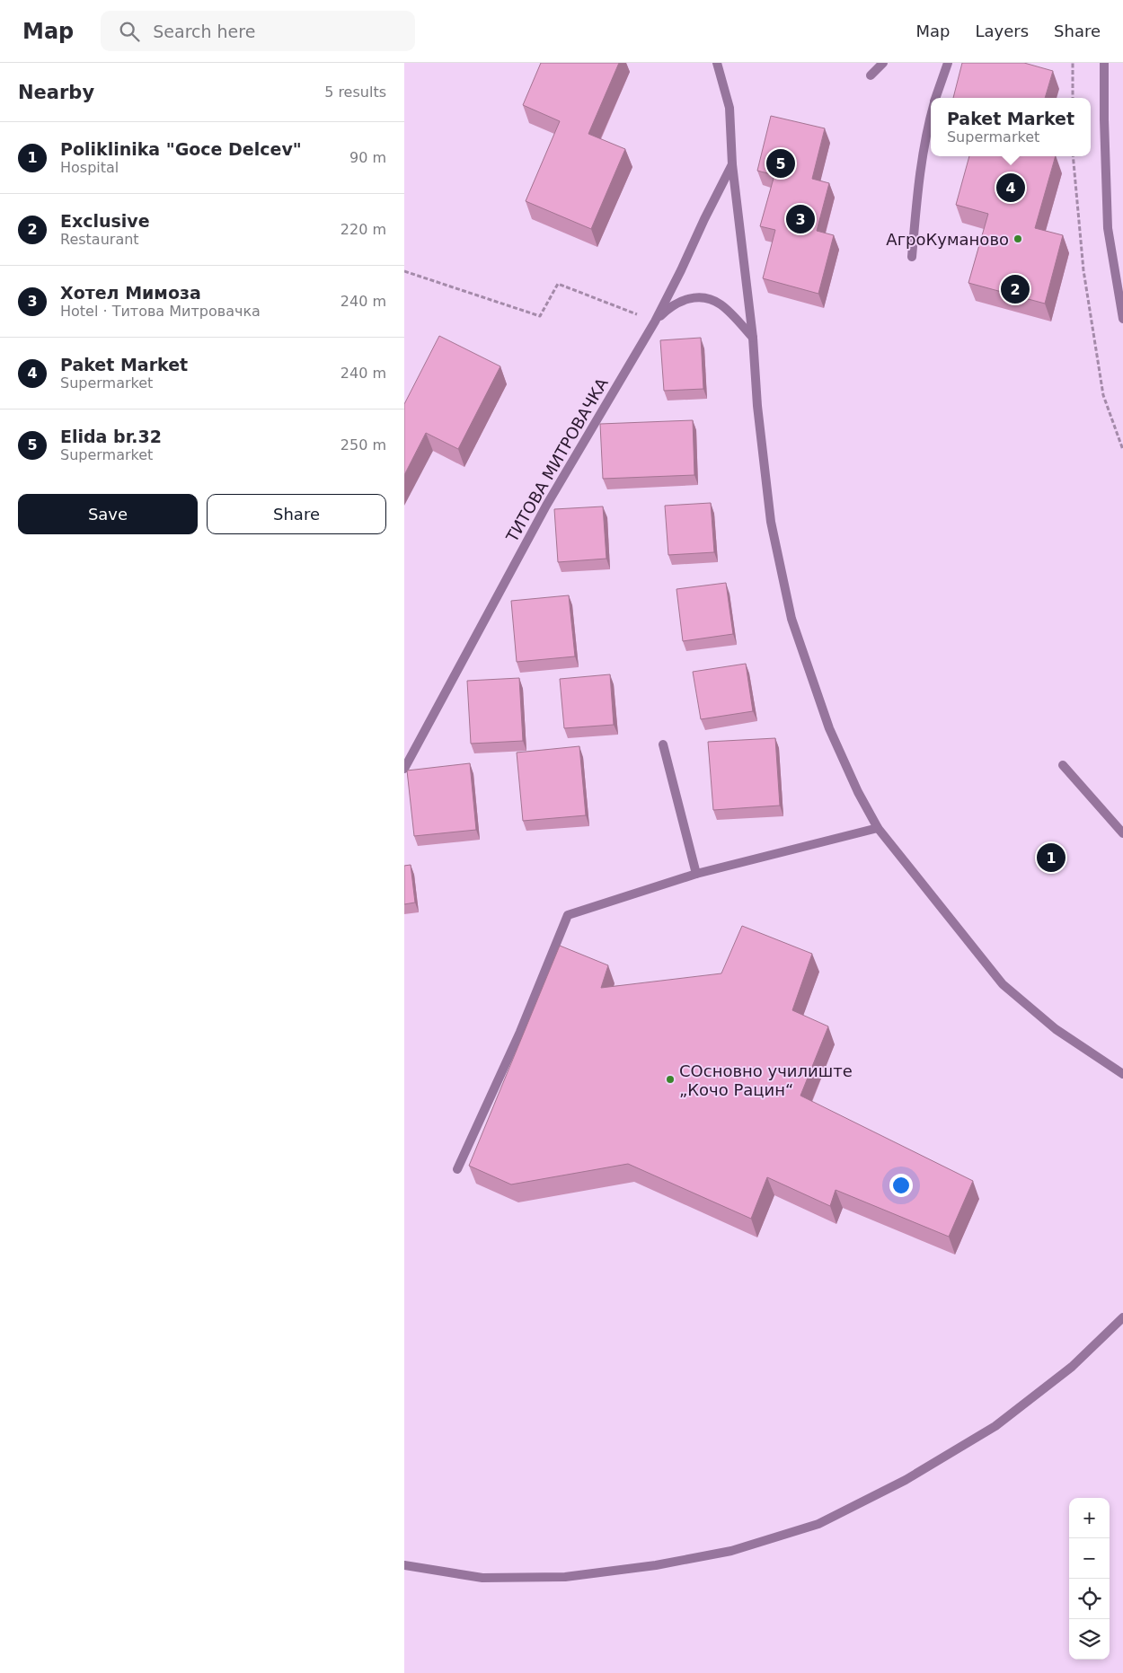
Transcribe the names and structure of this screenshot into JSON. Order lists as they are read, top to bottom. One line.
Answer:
{"streets":{"street":["ТИТОВА МИТРОВАЧКА"]},"places":["АгроКуманово","СОсновно училиште „Кочо Рацин“"],"page":{"header":"Map","search":"Search here","nav":["Map","Layers","Share"],"heading":["Nearby","5 results"],"popup":["Paket Market","Supermarket"],"list":[{"mark":"1","name":"Poliklinika \"Goce Delcev\"","note":"Hospital","value":"90 m"},{"mark":"2","name":"Exclusive","note":"Restaurant","value":"220 m"},{"mark":"3","name":"Хотел Мимоза","note":"Hotel · Титова Митровачка","value":"240 m"},{"mark":"4","name":"Paket Market","note":"Supermarket","value":"240 m"},{"mark":"5","name":"Elida br.32","note":"Supermarket","value":"250 m"}],"pins":["5","4","3","2","1"],"buttons":["Save","Share"],"map_buttons":["+","−"]}}
